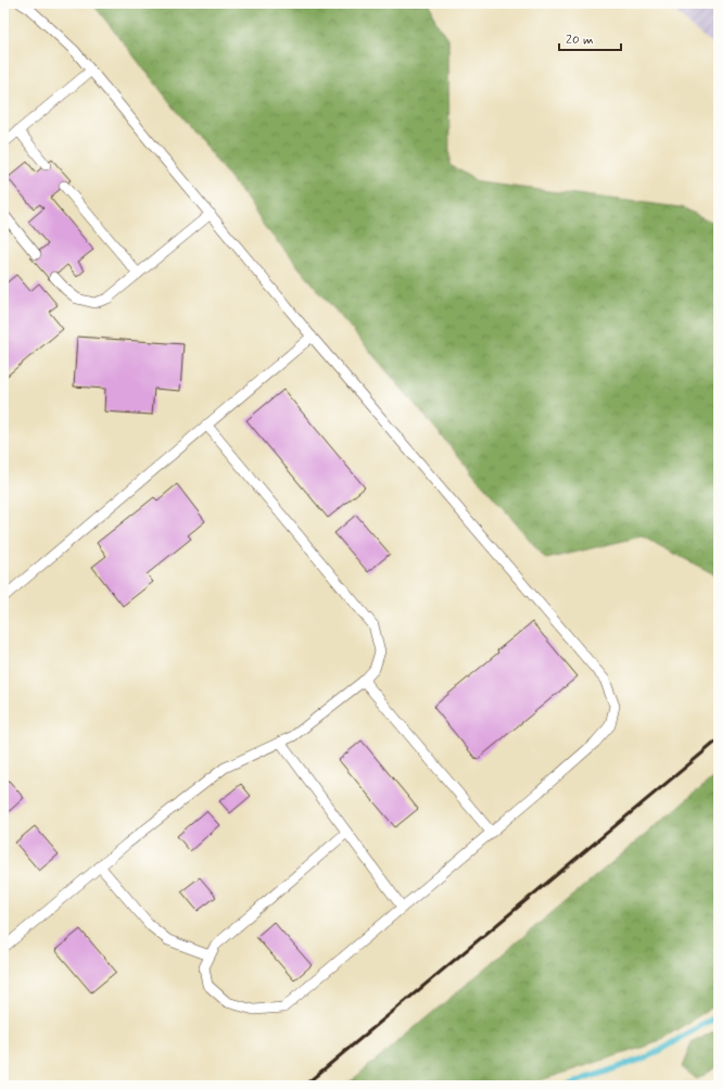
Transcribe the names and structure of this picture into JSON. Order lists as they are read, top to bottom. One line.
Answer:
{"scale_bar":"20 m"}
